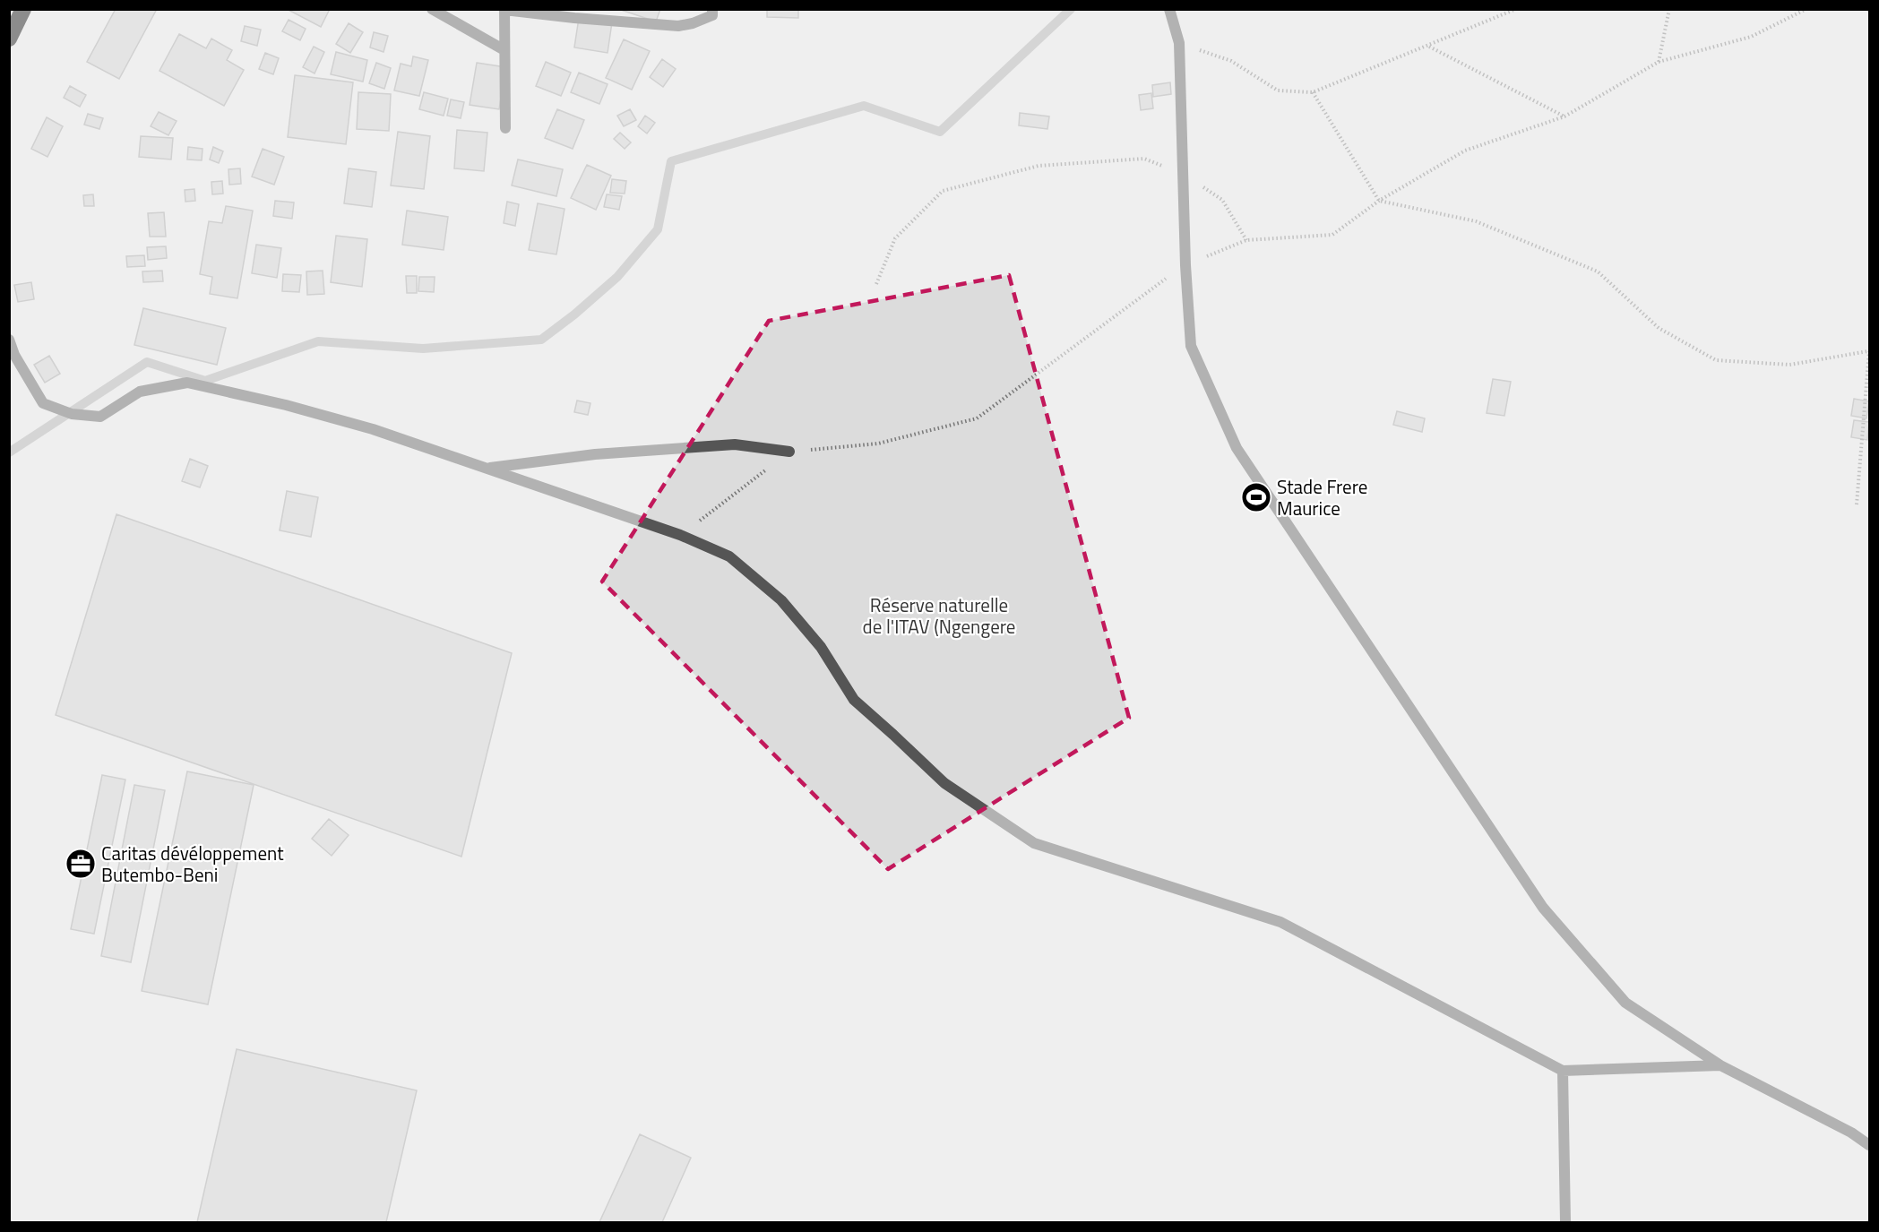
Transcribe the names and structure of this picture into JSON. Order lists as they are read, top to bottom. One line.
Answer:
{"parks":["Réserve naturelle de l'ITAV (Ngengere"],"places":{"sports":["Stade Frere Maurice"],"office":["Caritas dévéloppement Butembo-Beni"]}}
